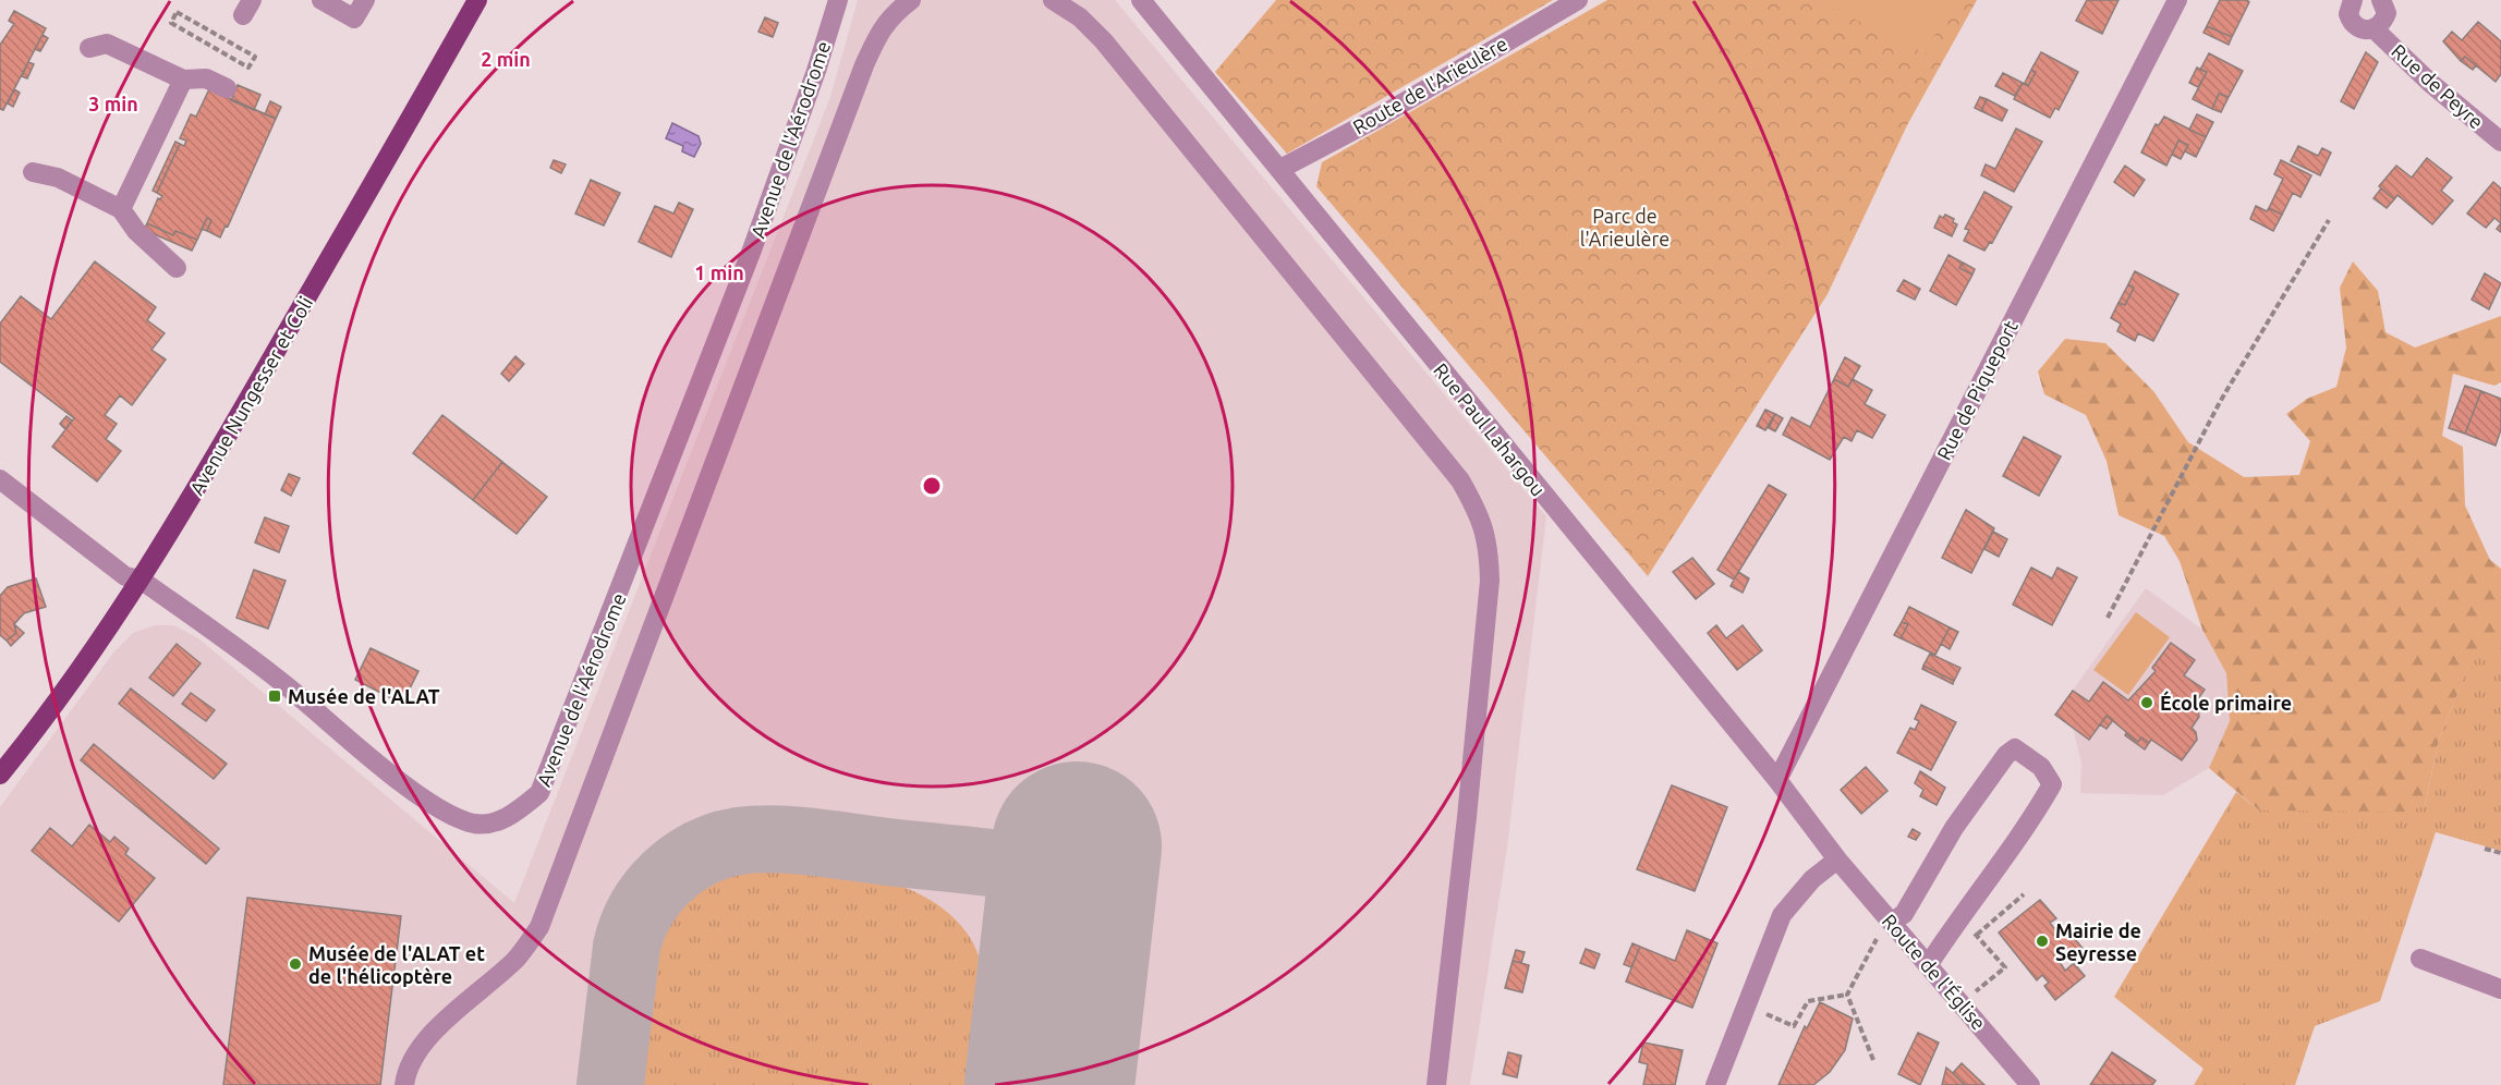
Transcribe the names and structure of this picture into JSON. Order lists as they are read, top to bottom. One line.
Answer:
{"streets":{"main road":["Avenue Nungesser et Coli"],"street":["Route de l'Arieulère","Rue de Peyre","Avenue de l'Aérodrome","Rue de Piqueport","Rue Paul Lahargou","Route de l'Église"]},"crossings":[["Route de l'Arieulère","Rue Paul Lahargou"],["Avenue de l'Aérodrome","Avenue Nungesser et Coli"],["Rue de Piqueport","Rue Paul Lahargou"],["Rue Paul Lahargou","Route de l'Église"]],"parks":["Parc de l'Arieulère"],"places":{"transit":["Musée de l'ALAT"],"other":["École primaire","Mairie de Seyresse","Musée de l'ALAT et de l'hélicoptère"]},"rings":["2 min","3 min","1 min"]}
